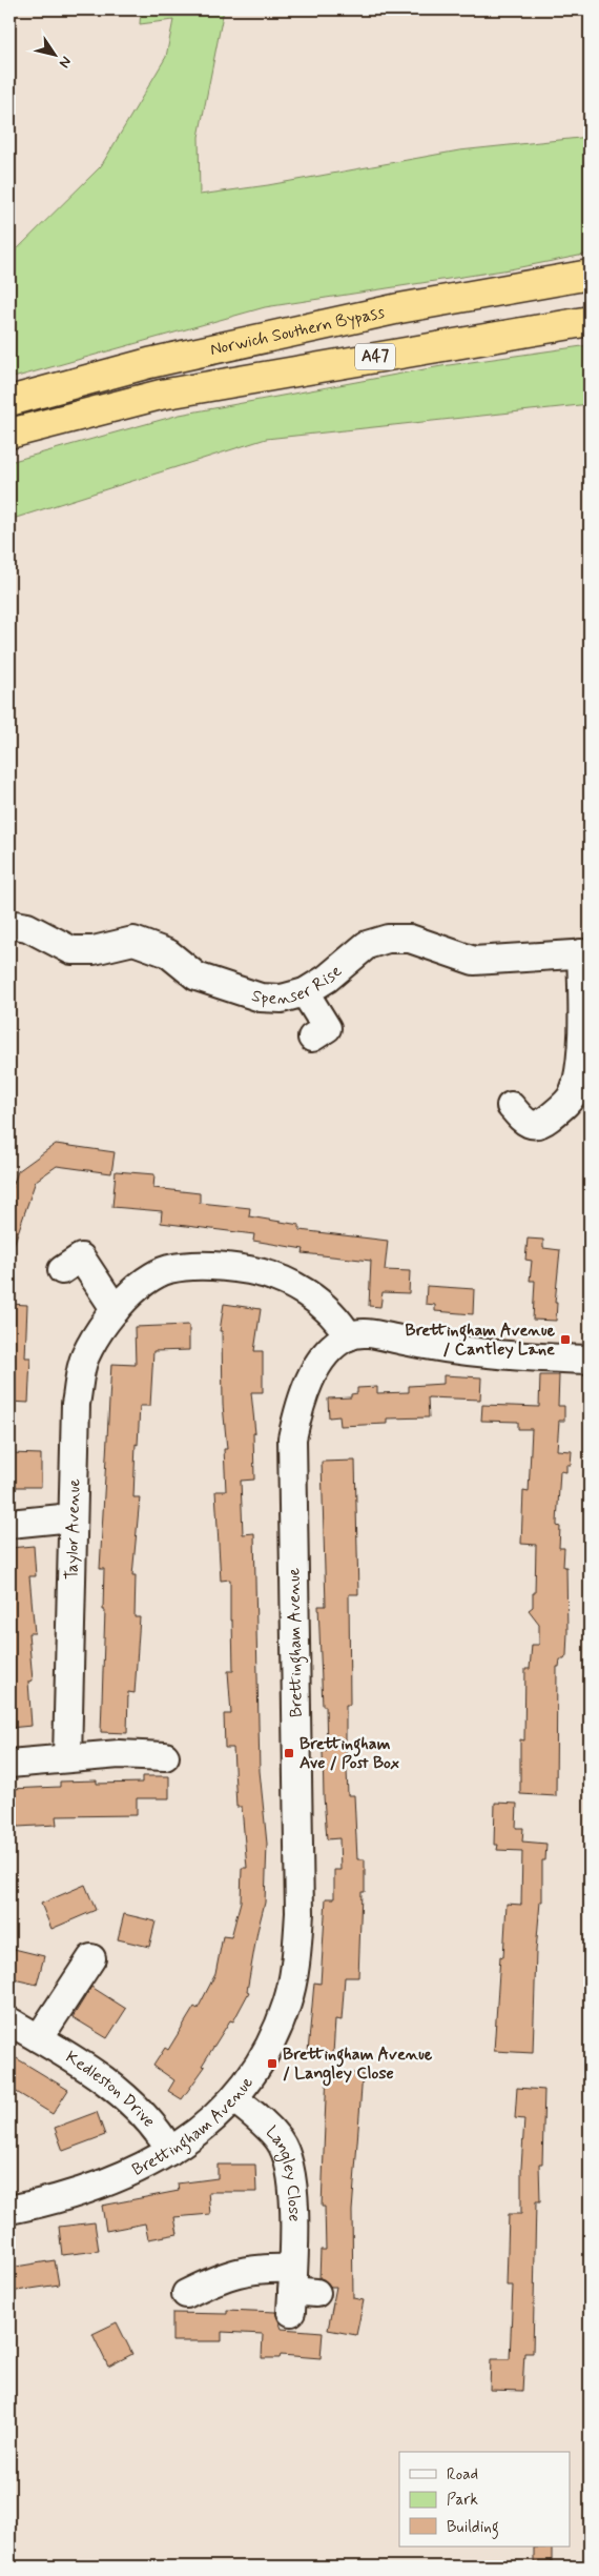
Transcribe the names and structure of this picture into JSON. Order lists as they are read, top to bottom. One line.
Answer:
{"streets":{"highway":["Norwich Southern Bypass","A47"],"street":["Spenser Rise","Taylor Avenue","Brettingham Avenue","Kedleston Drive","Langley Close"]},"crossings":[["Norwich Southern Bypass","A47"],["Taylor Avenue","Brettingham Avenue"],["Brettingham Avenue","Kedleston Drive"],["Brettingham Avenue","Langley Close"]],"places":{"transit":["Brettingham Avenue / Cantley Lane","Brettingham Ave / Post Box","Brettingham Avenue / Langley Close"]},"legend":["Road","Park","Building"],"north":"bottom right"}
